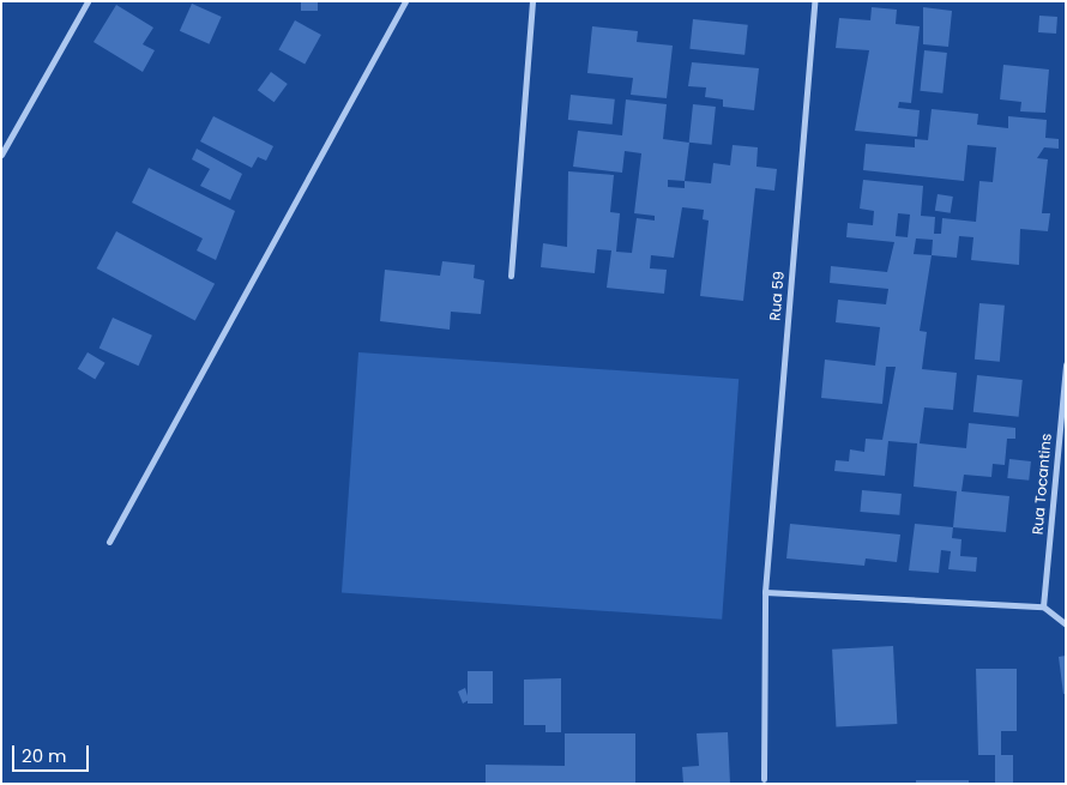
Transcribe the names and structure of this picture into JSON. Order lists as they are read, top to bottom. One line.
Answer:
{"streets":{"street":["Rua 59","Rua Tocantins"]},"scale_bar":"20 m"}
